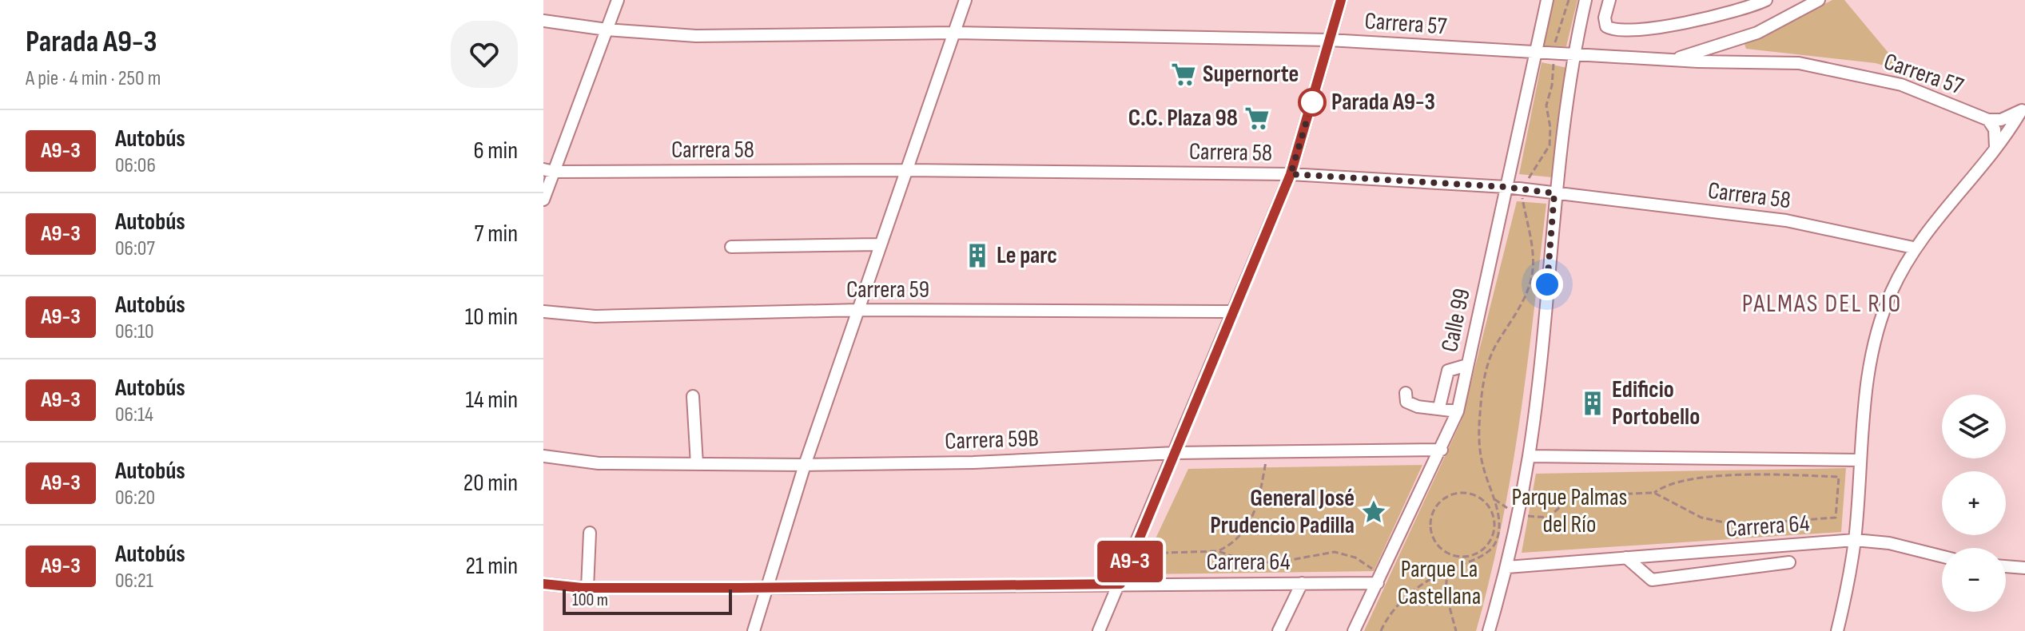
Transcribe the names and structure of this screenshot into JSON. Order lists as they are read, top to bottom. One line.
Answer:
{"streets":{"street":["Carrera 57","Carrera 58","Carrera 59","Calle 99","Carrera 59B","Carrera 64"]},"crossings":[["Carrera 57","Calle 99"],["Carrera 58","Calle 99"],["Calle 99","Carrera 59B"],["Calle 99","Carrera 64"]],"districts":["PALMAS DEL RIO"],"parks":["Parque Palmas del Río","Parque La Castellana"],"places":{"supermarket":["Supernorte","C.C. Plaza 98"],"other":["Parada A9-3"],"building":["Le parc","Edificio Portobello"],"place":["General José Prudencio Padilla"]},"lines":["bus line A9-3"],"scale_bar":"100 m","page":{"heading":["Parada A9-3","A pie · 4 min · 250 m"],"on_map":"A9-3","list":[{"mark":"A9-3","name":"Autobús","note":"06:06","value":"6 min"},{"mark":"A9-3","name":"Autobús","note":"06:07","value":"7 min"},{"mark":"A9-3","name":"Autobús","note":"06:10","value":"10 min"},{"mark":"A9-3","name":"Autobús","note":"06:14","value":"14 min"},{"mark":"A9-3","name":"Autobús","note":"06:20","value":"20 min"},{"mark":"A9-3","name":"Autobús","note":"06:21","value":"21 min"}],"map_buttons":["+","−"],"scale":"100 m"}}
